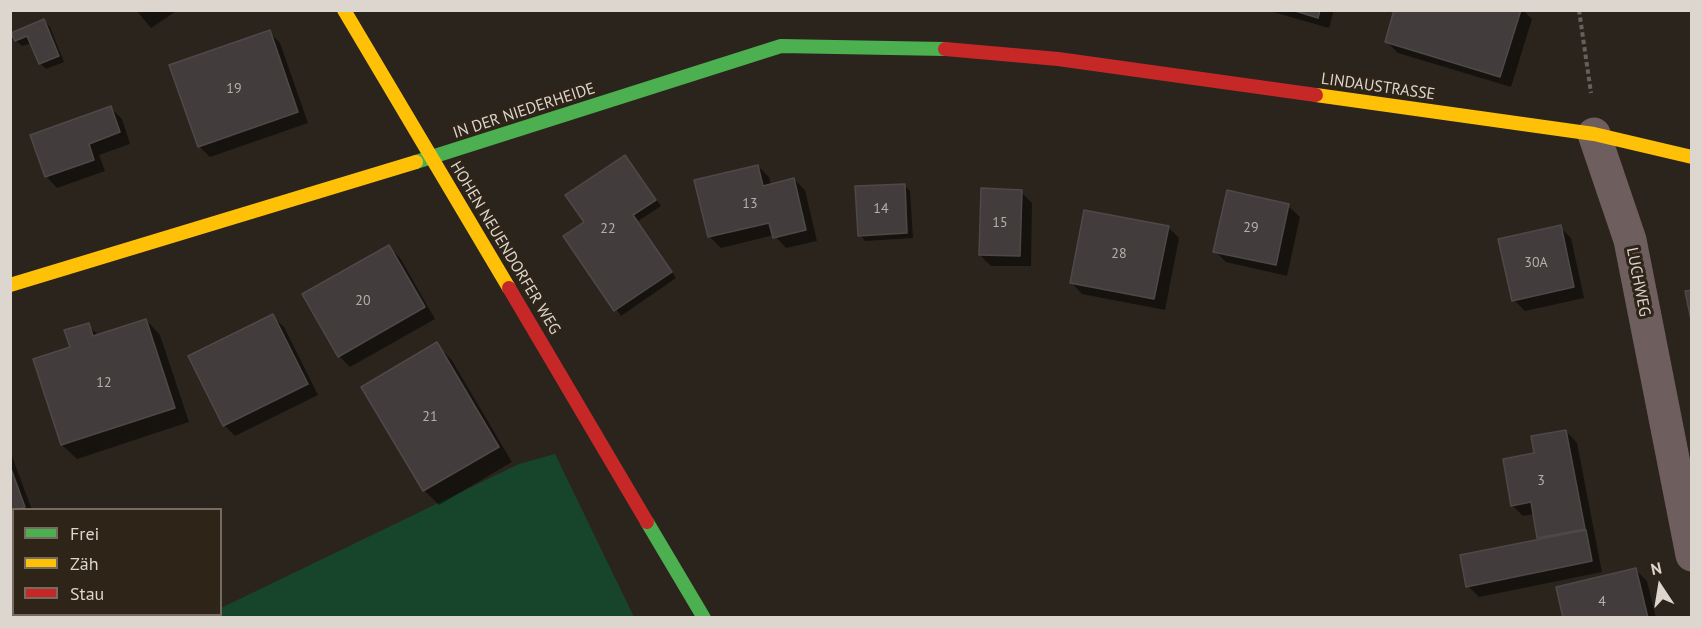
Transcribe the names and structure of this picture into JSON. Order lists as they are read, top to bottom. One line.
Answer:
{"streets":{"street":["LINDAUSTRASSE","IN DER NIEDERHEIDE","HOHEN NEUENDORFER WEG","LUCHWEG"]},"crossings":[["LINDAUSTRASSE","IN DER NIEDERHEIDE"],["LINDAUSTRASSE","LUCHWEG"],["IN DER NIEDERHEIDE","HOHEN NEUENDORFER WEG"]],"house_numbers":["19","13","14","15","29","22","28","30A","20","12","21","3","4"],"legend":["Frei","Zäh","Stau"],"north":"top"}
